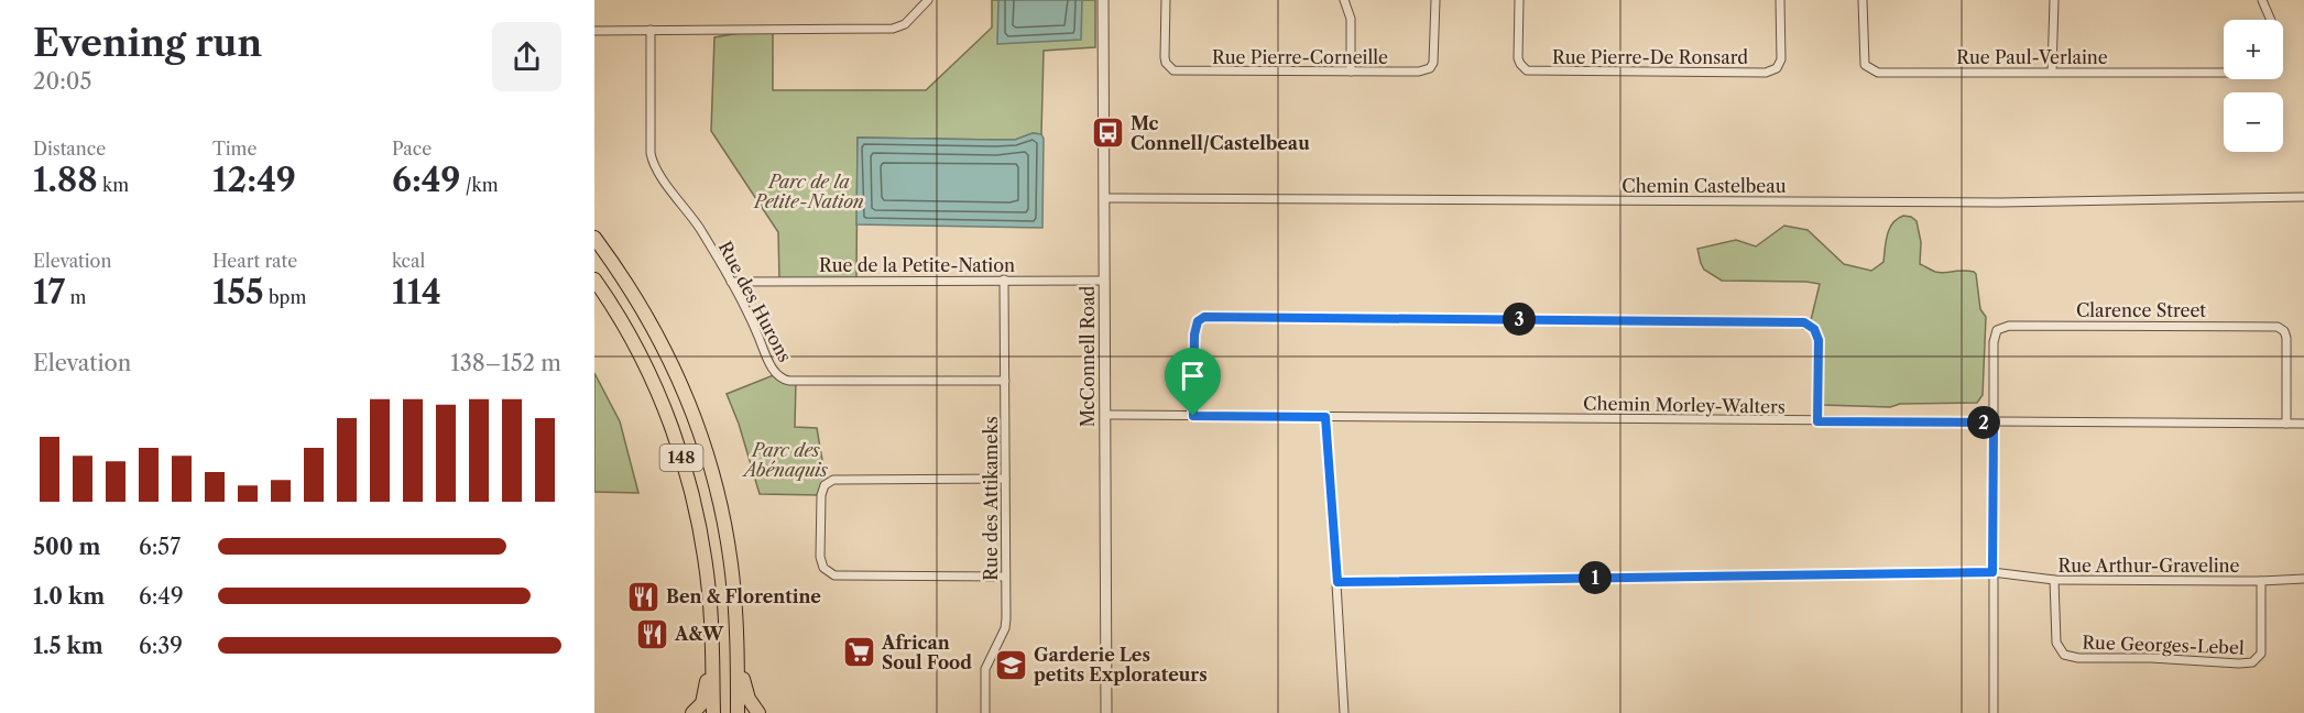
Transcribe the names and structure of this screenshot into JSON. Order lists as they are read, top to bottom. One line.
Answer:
{"streets":{"highway":["148"],"street":["Rue Pierre-Corneille","Rue Pierre-De Ronsard","Rue Paul-Verlaine","Chemin Castelbeau","Rue de la Petite-Nation","Rue des Hurons","Clarence Street","McConnell Road","Chemin Morley-Walters","Rue des Attikameks","Rue Arthur-Graveline","Rue Georges-Lebel"]},"crossings":[["Chemin Castelbeau","McConnell Road"],["Rue de la Petite-Nation","Rue des Hurons"],["Rue de la Petite-Nation","McConnell Road"],["Rue de la Petite-Nation","Rue des Attikameks"],["Rue des Hurons","Rue des Attikameks"],["Clarence Street","Chemin Morley-Walters"],["McConnell Road","Chemin Morley-Walters"],["Rue Arthur-Graveline","Rue Georges-Lebel"]],"parks":["Parc de la Petite-Nation","Parc des Abénaquis"],"places":{"bus stop":["Mc Connell/Castelbeau"],"restaurant":["Ben & Florentine","A&W"],"supermarket":["African Soul Food"],"school or university":["Garderie Les petits Explorateurs"]},"page":{"heading":["Evening run","20:05"],"map_buttons":["+","−"],"stats":[["Distance","1.88 km"],["Time","12:49"],["Pace","6:49 /km"],["Elevation","17 m"],["Heart rate","155 bpm"],["kcal","114"]],"pins":["3","2","1"],"chart":["Elevation","138–152 m"],"list":[{"name":"500 m","note":"6:57"},{"name":"1.0 km","note":"6:49"},{"name":"1.5 km","note":"6:39"}]}}
